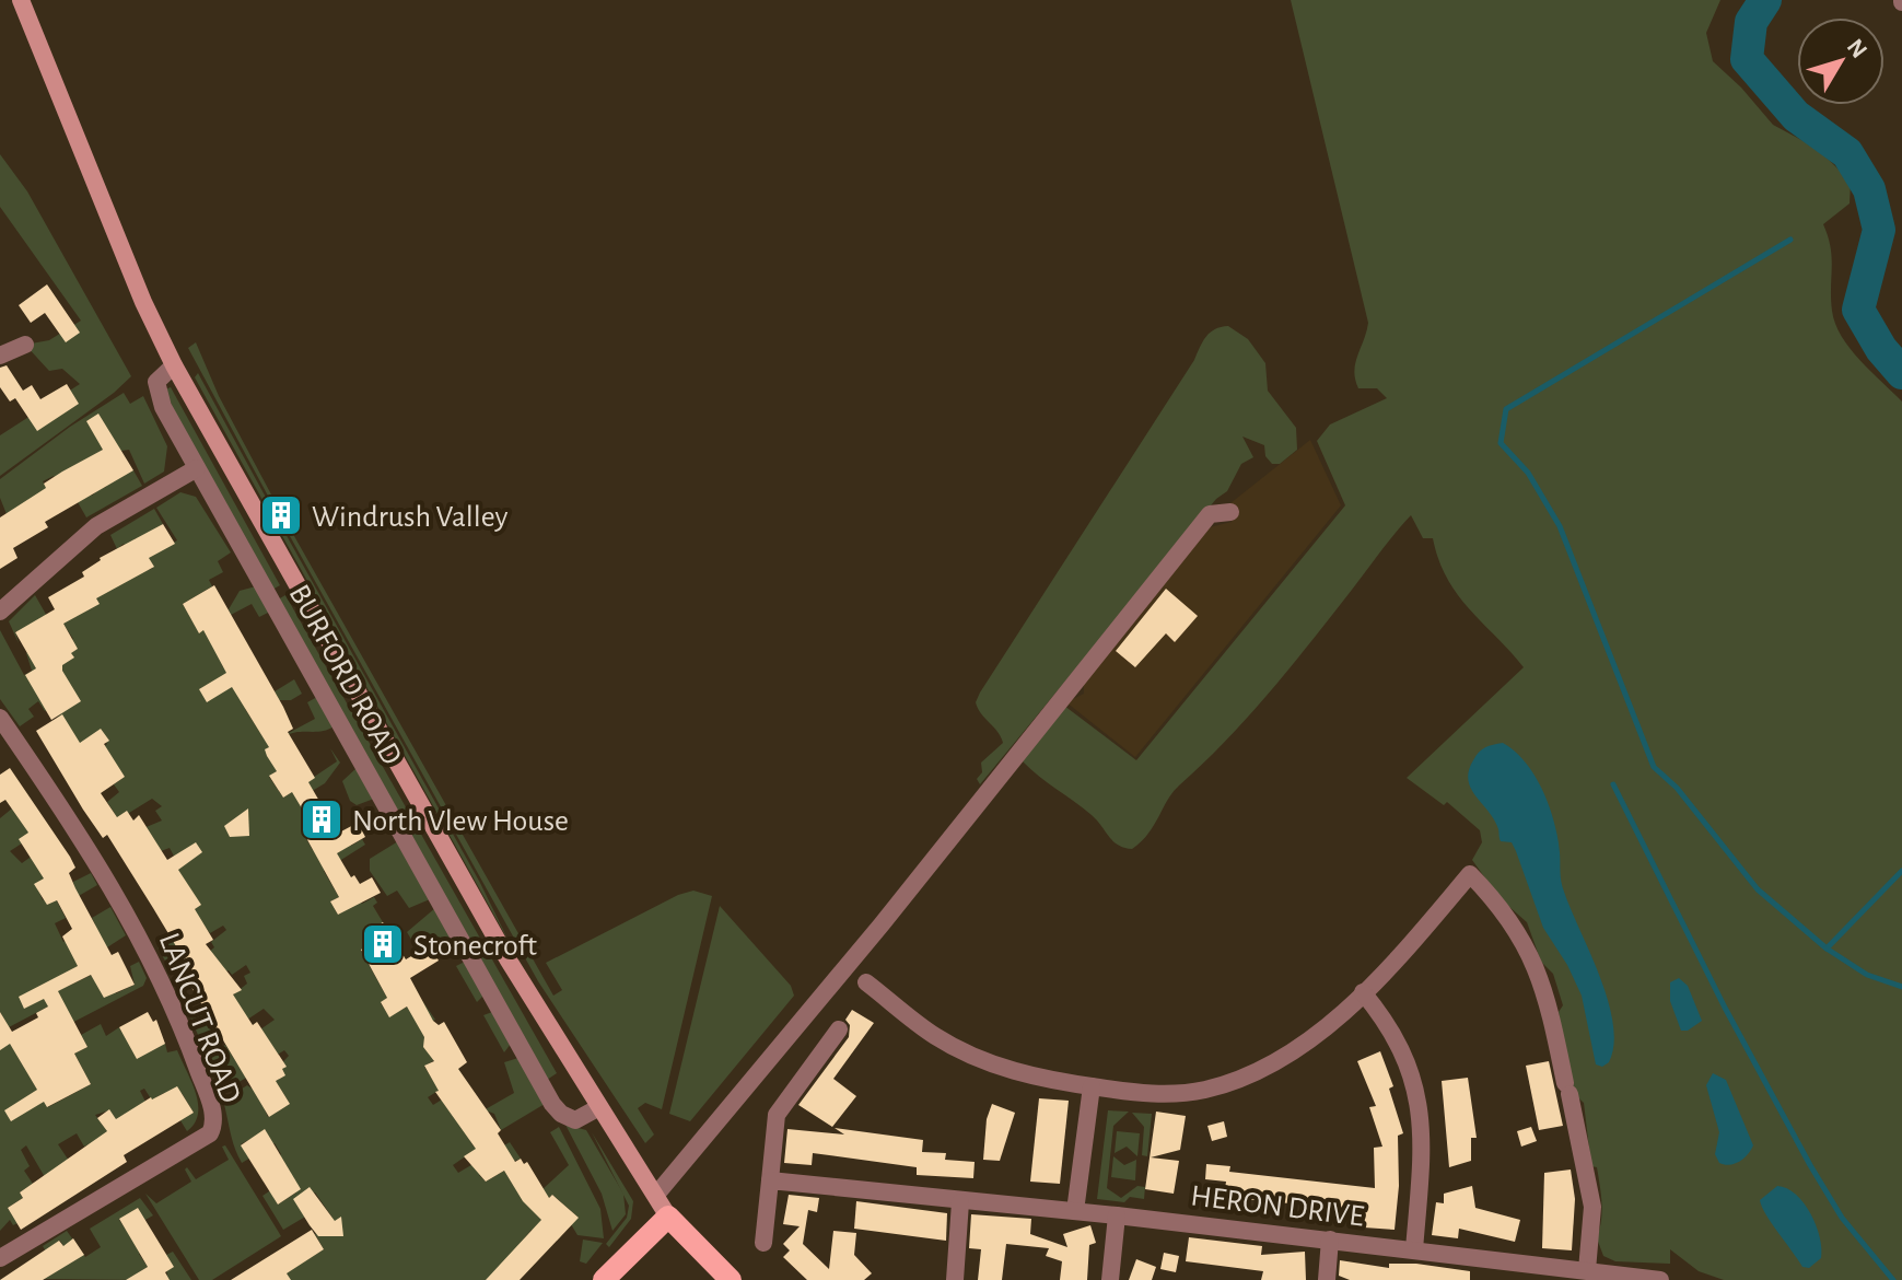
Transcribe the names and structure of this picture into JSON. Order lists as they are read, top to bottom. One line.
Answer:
{"streets":{"main road":["BURFORD ROAD"],"street":["LANCUT ROAD","HERON DRIVE"]},"places":{"building":["Windrush Valley","North Vlew House","Stonecroft"]},"north":"top right"}
